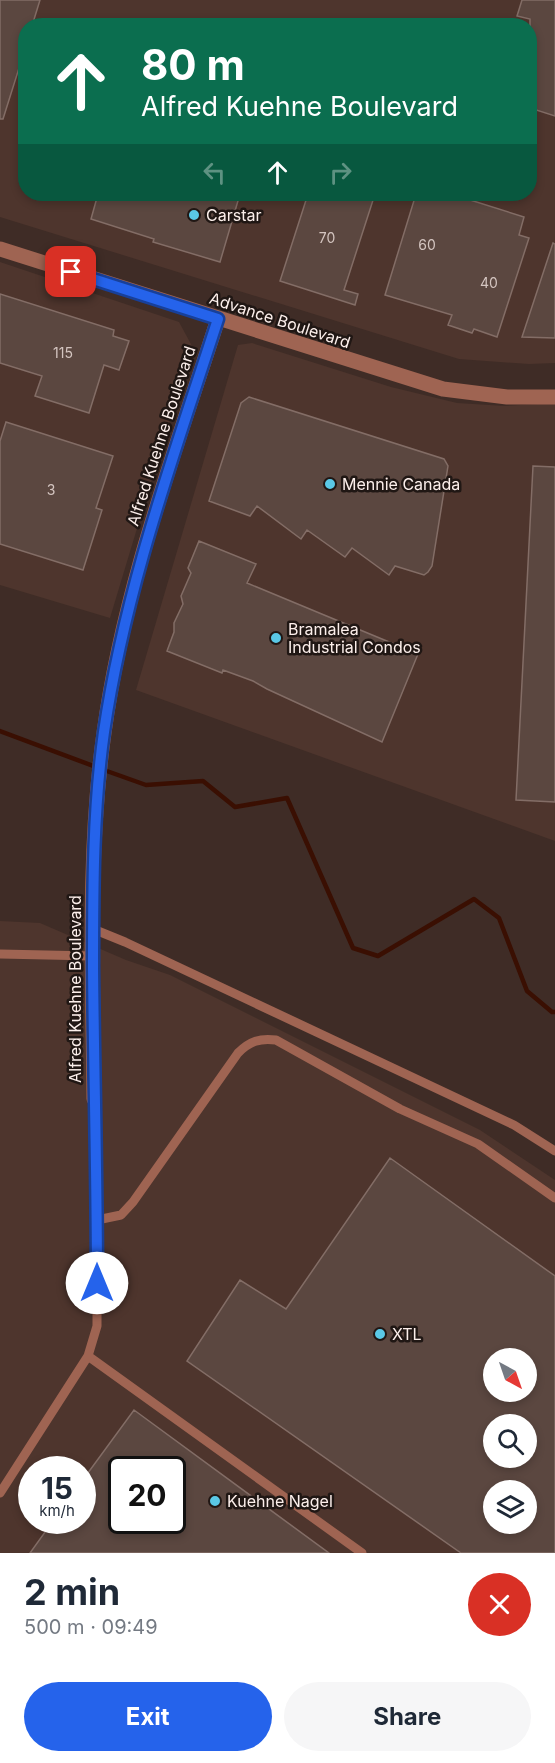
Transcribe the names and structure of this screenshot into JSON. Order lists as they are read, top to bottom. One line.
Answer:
{"streets":{"street":["Advance Boulevard","Alfred Kuehne Boulevard"]},"crossings":[["Advance Boulevard","Alfred Kuehne Boulevard"]],"places":["Carstar","Mennie Canada","Bramalea Industrial Condos","XTL","Kuehne Nagel"],"house_numbers":["70","60","40","115","3"],"north":"bottom right","page":{"turn":["80 m","Alfred Kuehne Boulevard"],"speed":"15 km/h","limit":"20","heading":["2 min","500 m · 09:49"],"buttons":["Exit","Share"]}}
